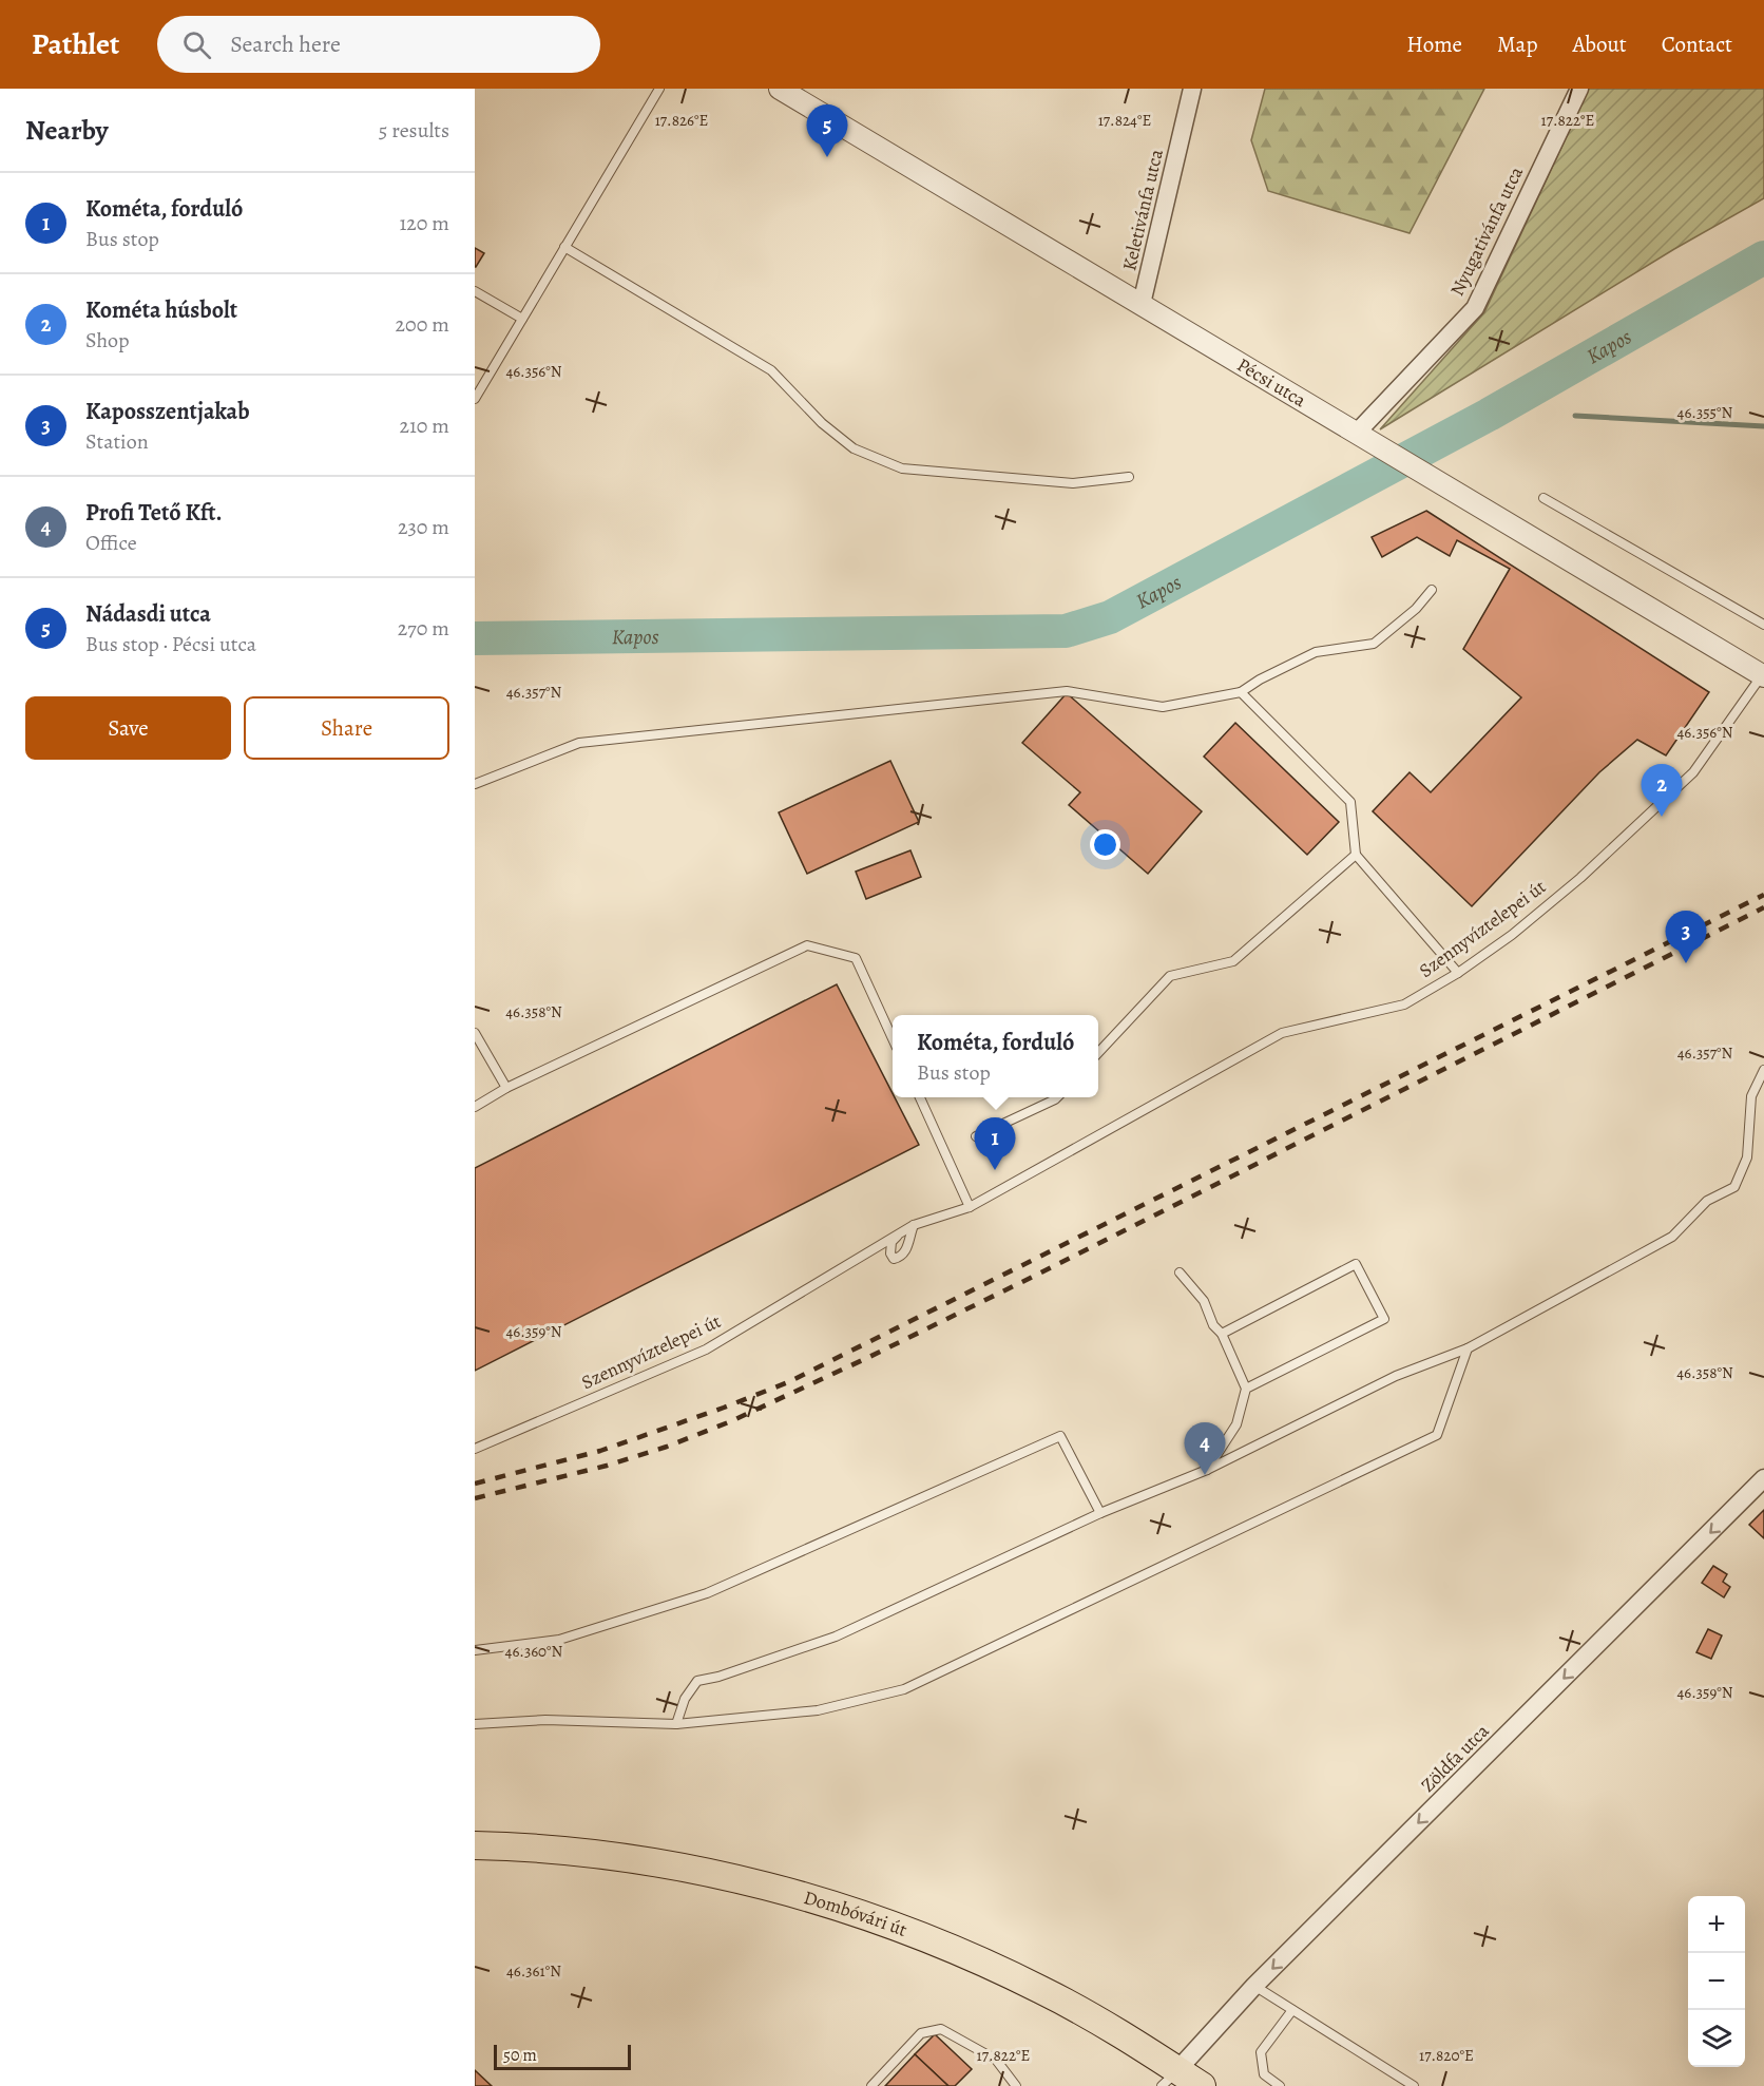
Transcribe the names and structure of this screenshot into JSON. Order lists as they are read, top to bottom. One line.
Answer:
{"streets":{"main road":["Dombóvári út"],"street":["Keletivánfa utca","Nyugativánfa utca","Pécsi utca","Zöldfa utca"],"lane":["Szennyvíztelepei út"]},"crossings":[["Keletivánfa utca","Pécsi utca"],["Nyugativánfa utca","Pécsi utca"],["Pécsi utca","Szennyvíztelepei út"],["Zöldfa utca","Dombóvári út"]],"one_way":["Zöldfa utca"],"water":["Kapos"],"scale_bar":"50 m","page":{"header":"Pathlet","search":"Search here","nav":["Home","Map","About","Contact"],"heading":["Nearby","5 results"],"pins":["5","2","3","1","4"],"list":[{"mark":"1","name":"Kométa, forduló","note":"Bus stop","value":"120 m"},{"mark":"2","name":"Kométa húsbolt","note":"Shop","value":"200 m"},{"mark":"3","name":"Kaposszentjakab","note":"Station","value":"210 m"},{"mark":"4","name":"Profi Tető Kft.","note":"Office","value":"230 m"},{"mark":"5","name":"Nádasdi utca","note":"Bus stop · Pécsi utca","value":"270 m"}],"buttons":["Save","Share"],"popup":["Kométa, forduló","Bus stop"],"map_buttons":["+","−"],"scale":"50 m"},"coordinates":["17.826°E","17.824°E","17.822°E","46.356°N","46.355°N","46.357°N","46.358°N","46.359°N","46.360°N","46.361°N","17.820°E"]}
